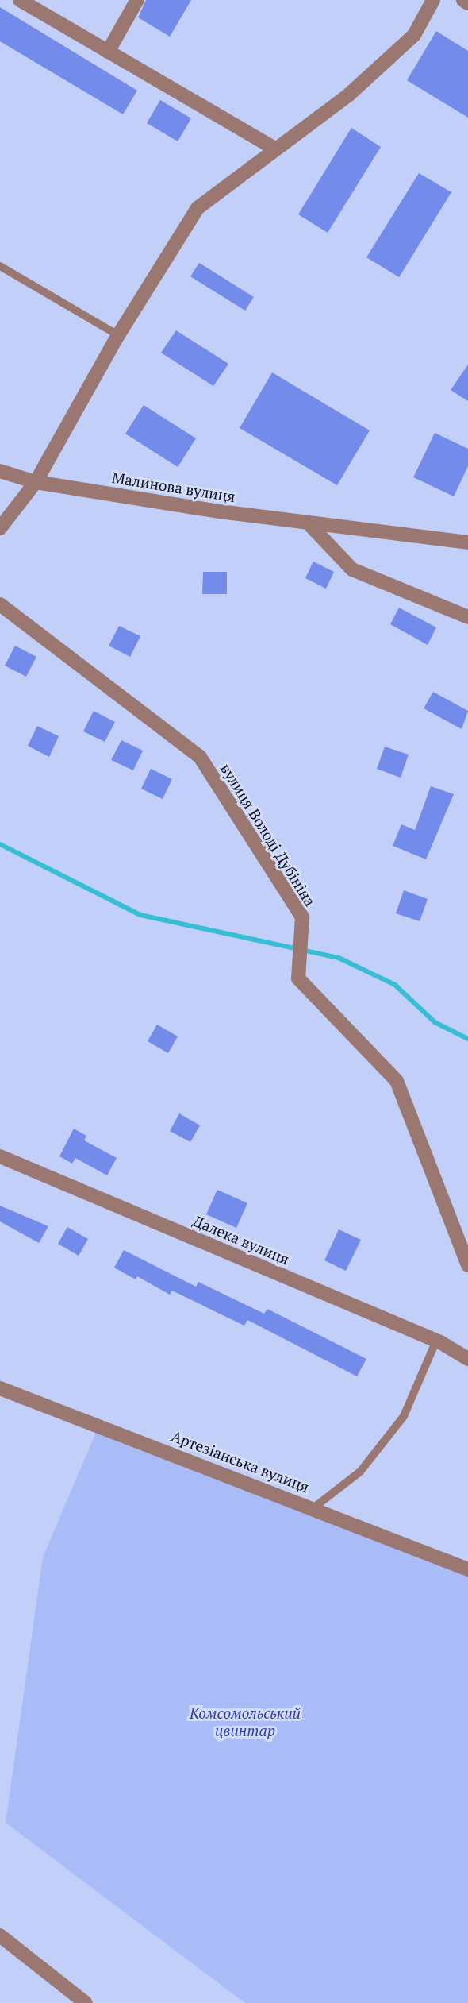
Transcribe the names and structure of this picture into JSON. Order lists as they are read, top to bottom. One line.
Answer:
{"streets":{"street":["Малинова вулиця","вулиця Володі Дубініна","Далека вулиця","Артезіанська вулиця"]},"parks":["Комсомольський цвинтар"]}
